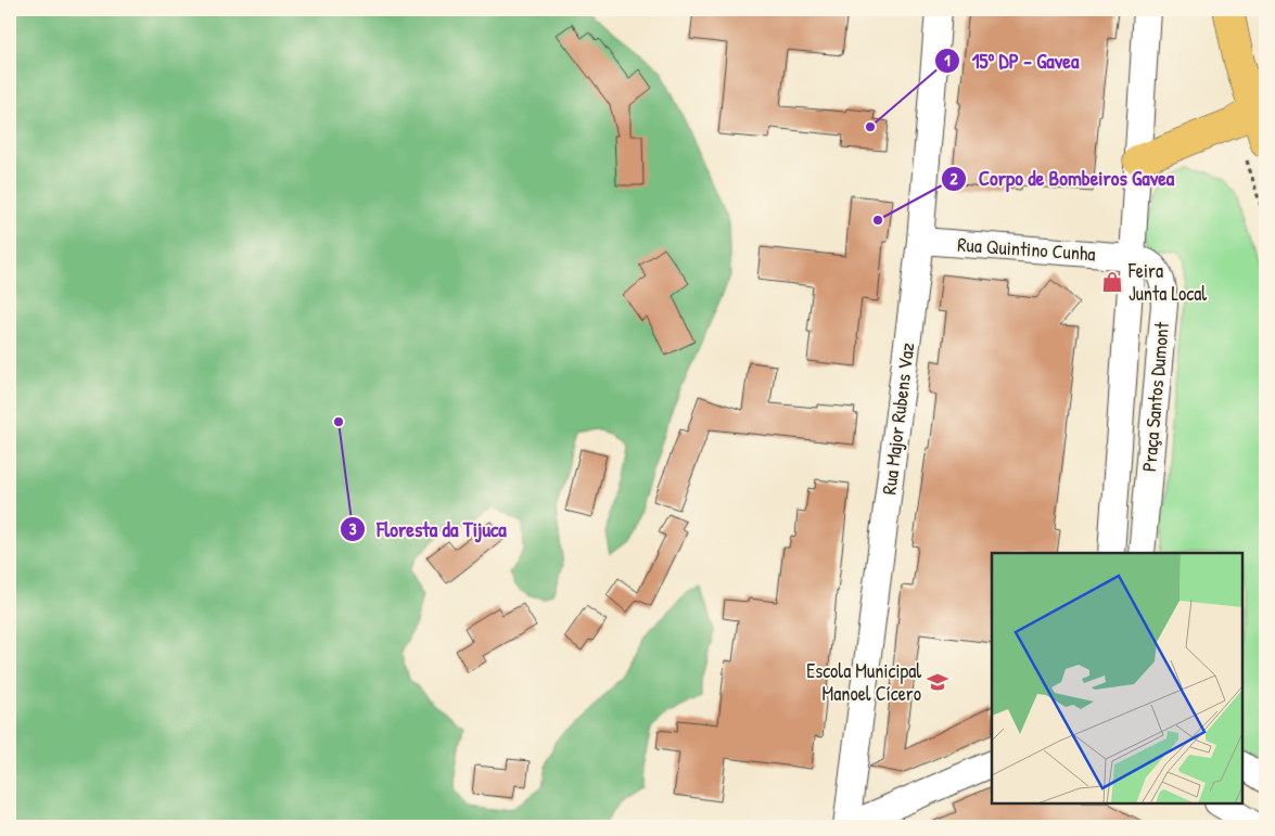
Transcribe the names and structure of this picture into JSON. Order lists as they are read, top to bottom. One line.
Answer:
{"streets":{"street":["Rua Quintino Cunha","Praça Santos Dumont","Rua Major Rubens Vaz"]},"crossings":[["Rua Quintino Cunha","Praça Santos Dumont"],["Rua Quintino Cunha","Rua Major Rubens Vaz"]],"places":{"other":["15º DP - Gavea","Corpo de Bombeiros Gavea","Floresta da Tijuca"],"shop":["Feira Junta Local"],"school or university":["Escola Municipal Manoel Cícero"]}}
